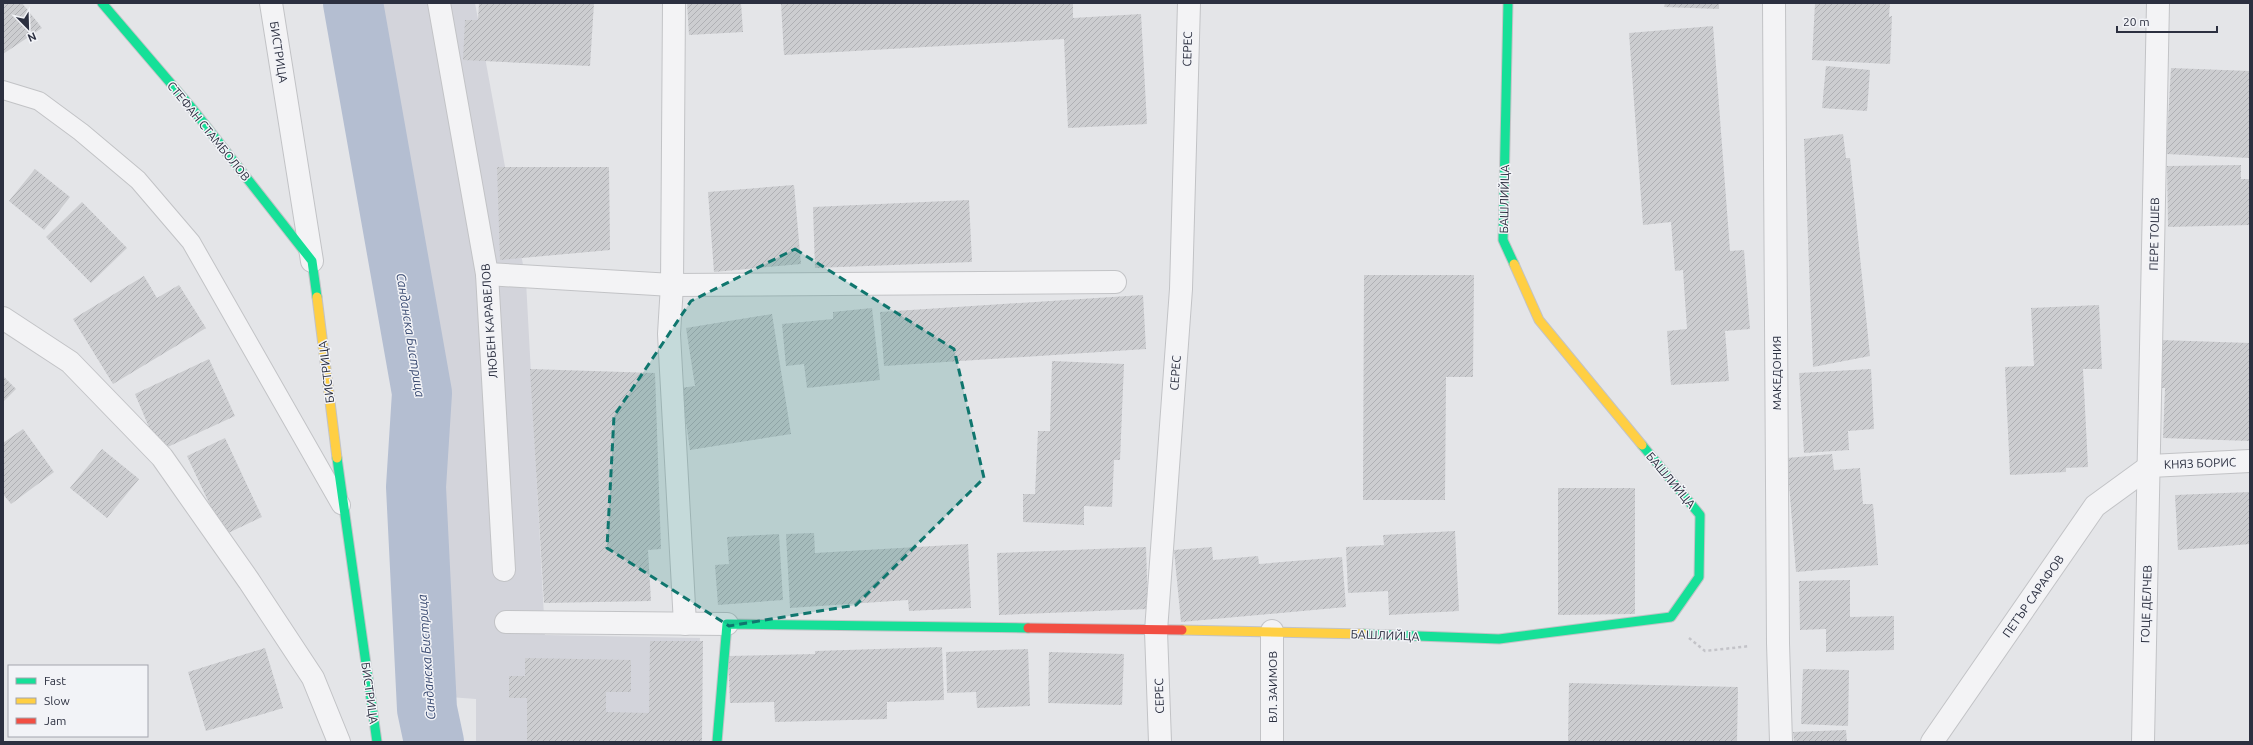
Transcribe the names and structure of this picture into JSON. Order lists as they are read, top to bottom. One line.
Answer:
{"streets":{"street":["СЕРЕС","БИСТРИЦА","СТЕФАН СТАМБОЛОВ","БАШЛИЙЦА","ПЕРЕ ТОШЕВ","ЛЮБЕН КАРАВЕЛОВ","МАКЕДОНИЯ","КНЯЗ БОРИС","ПЕТЪР САРАФОВ","ГОЦЕ ДЕЛЧЕВ","ВЛ. ЗАИМОВ"]},"crossings":[["СЕРЕС","БАШЛИЙЦА"],["БИСТРИЦА","СТЕФАН СТАМБОЛОВ"],["БАШЛИЙЦА","ВЛ. ЗАИМОВ"],["ПЕРЕ ТОШЕВ","КНЯЗ БОРИС"],["ПЕРЕ ТОШЕВ","ПЕТЪР САРАФОВ"],["ПЕРЕ ТОШЕВ","ГОЦЕ ДЕЛЧЕВ"],["КНЯЗ БОРИС","ПЕТЪР САРАФОВ"],["КНЯЗ БОРИС","ГОЦЕ ДЕЛЧЕВ"],["ПЕТЪР САРАФОВ","ГОЦЕ ДЕЛЧЕВ"]],"water":["Санданска Бистрица"],"legend":["Fast","Slow","Jam"],"scale_bar":"20 m","north":"bottom right"}
